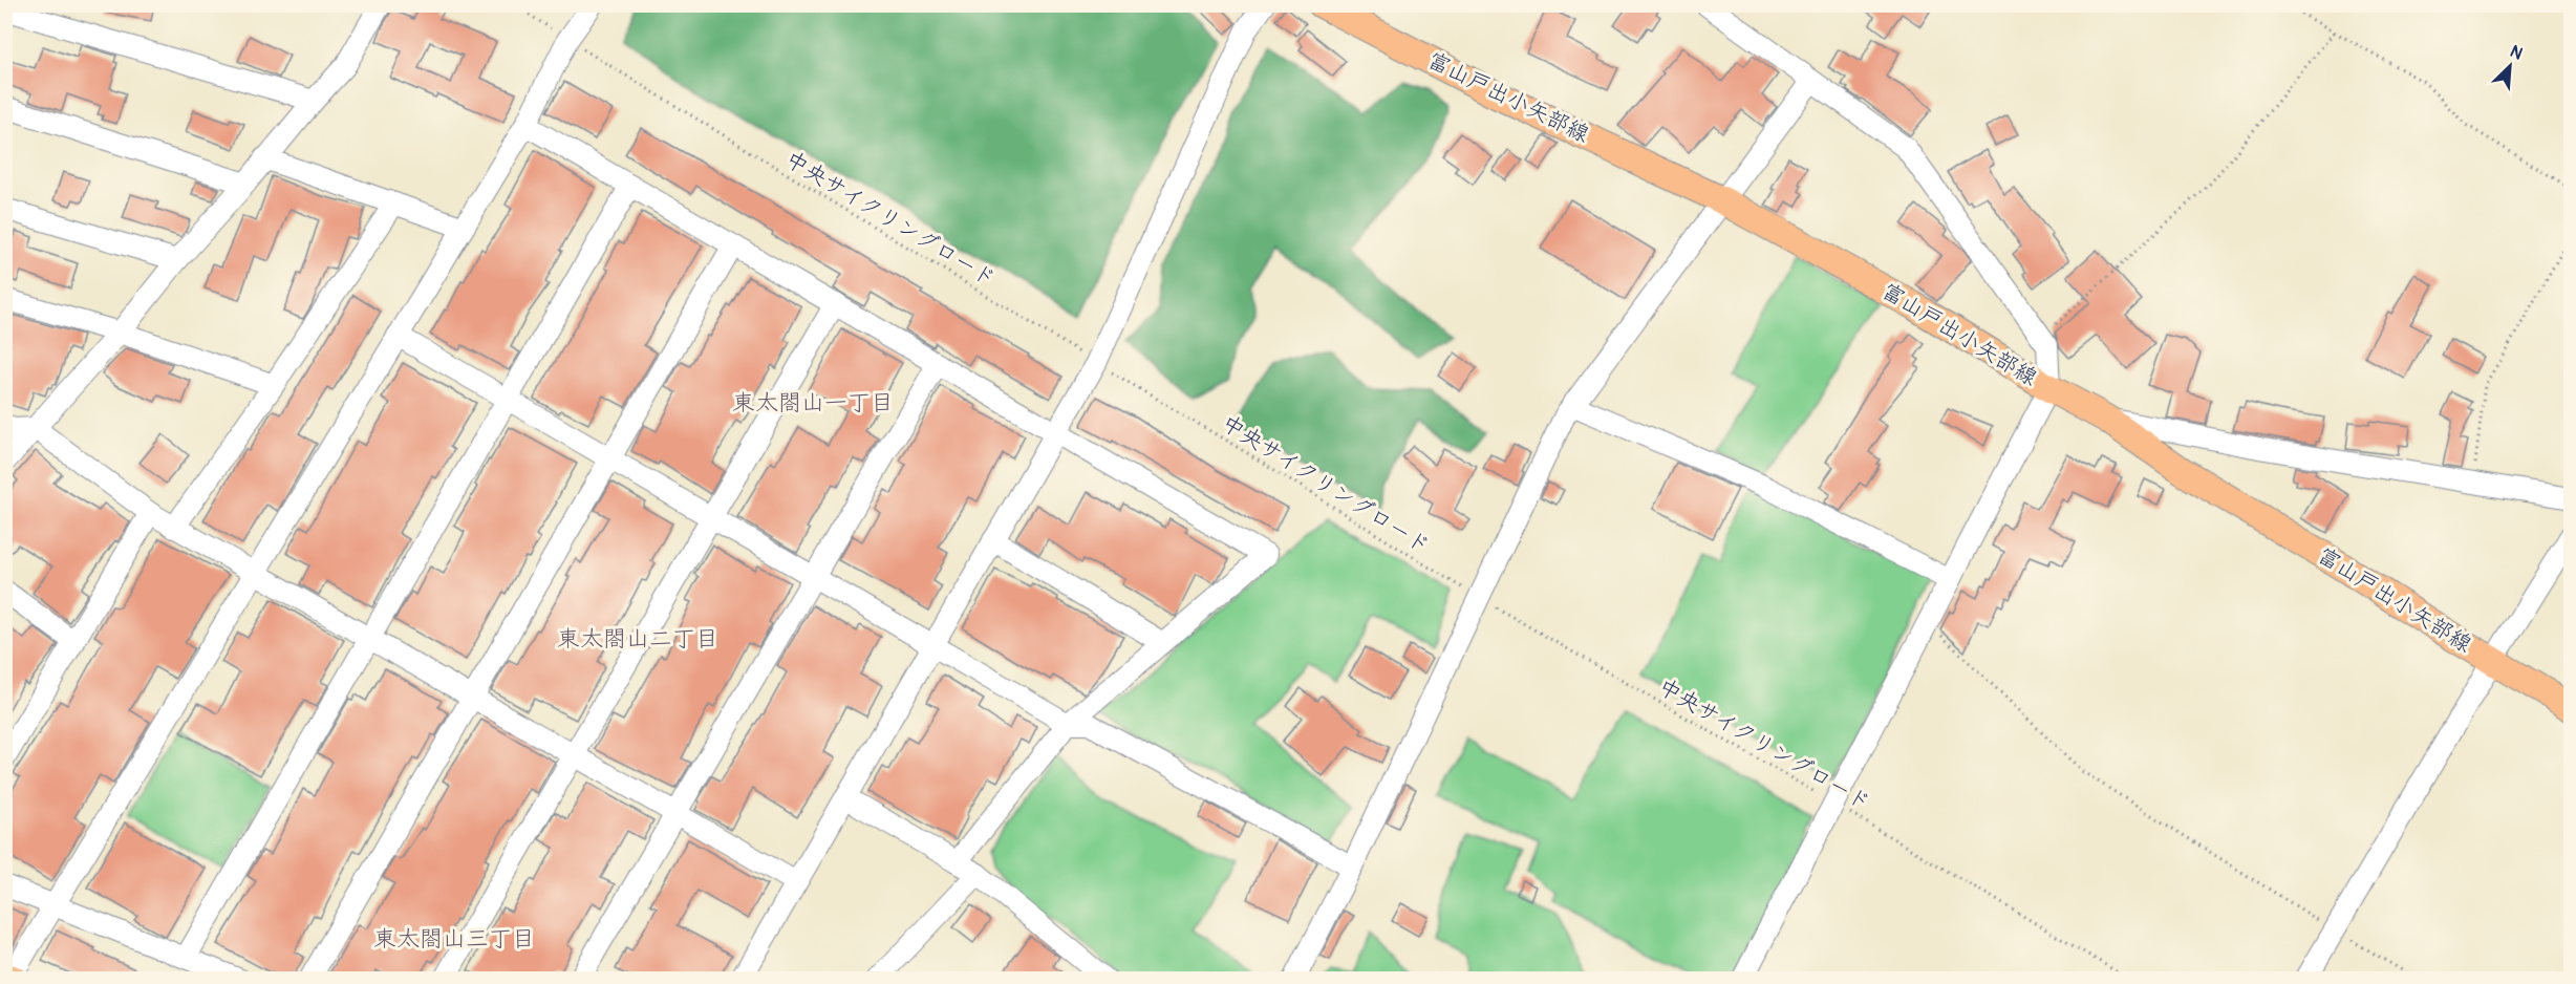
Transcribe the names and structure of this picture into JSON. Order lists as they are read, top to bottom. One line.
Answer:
{"streets":{"main road":["富山戸出小矢部線"],"path":["中央サイクリングロード"]},"districts":["東太閤山一丁目","東太閤山二丁目","東太閤山三丁目"],"north":"top right"}
